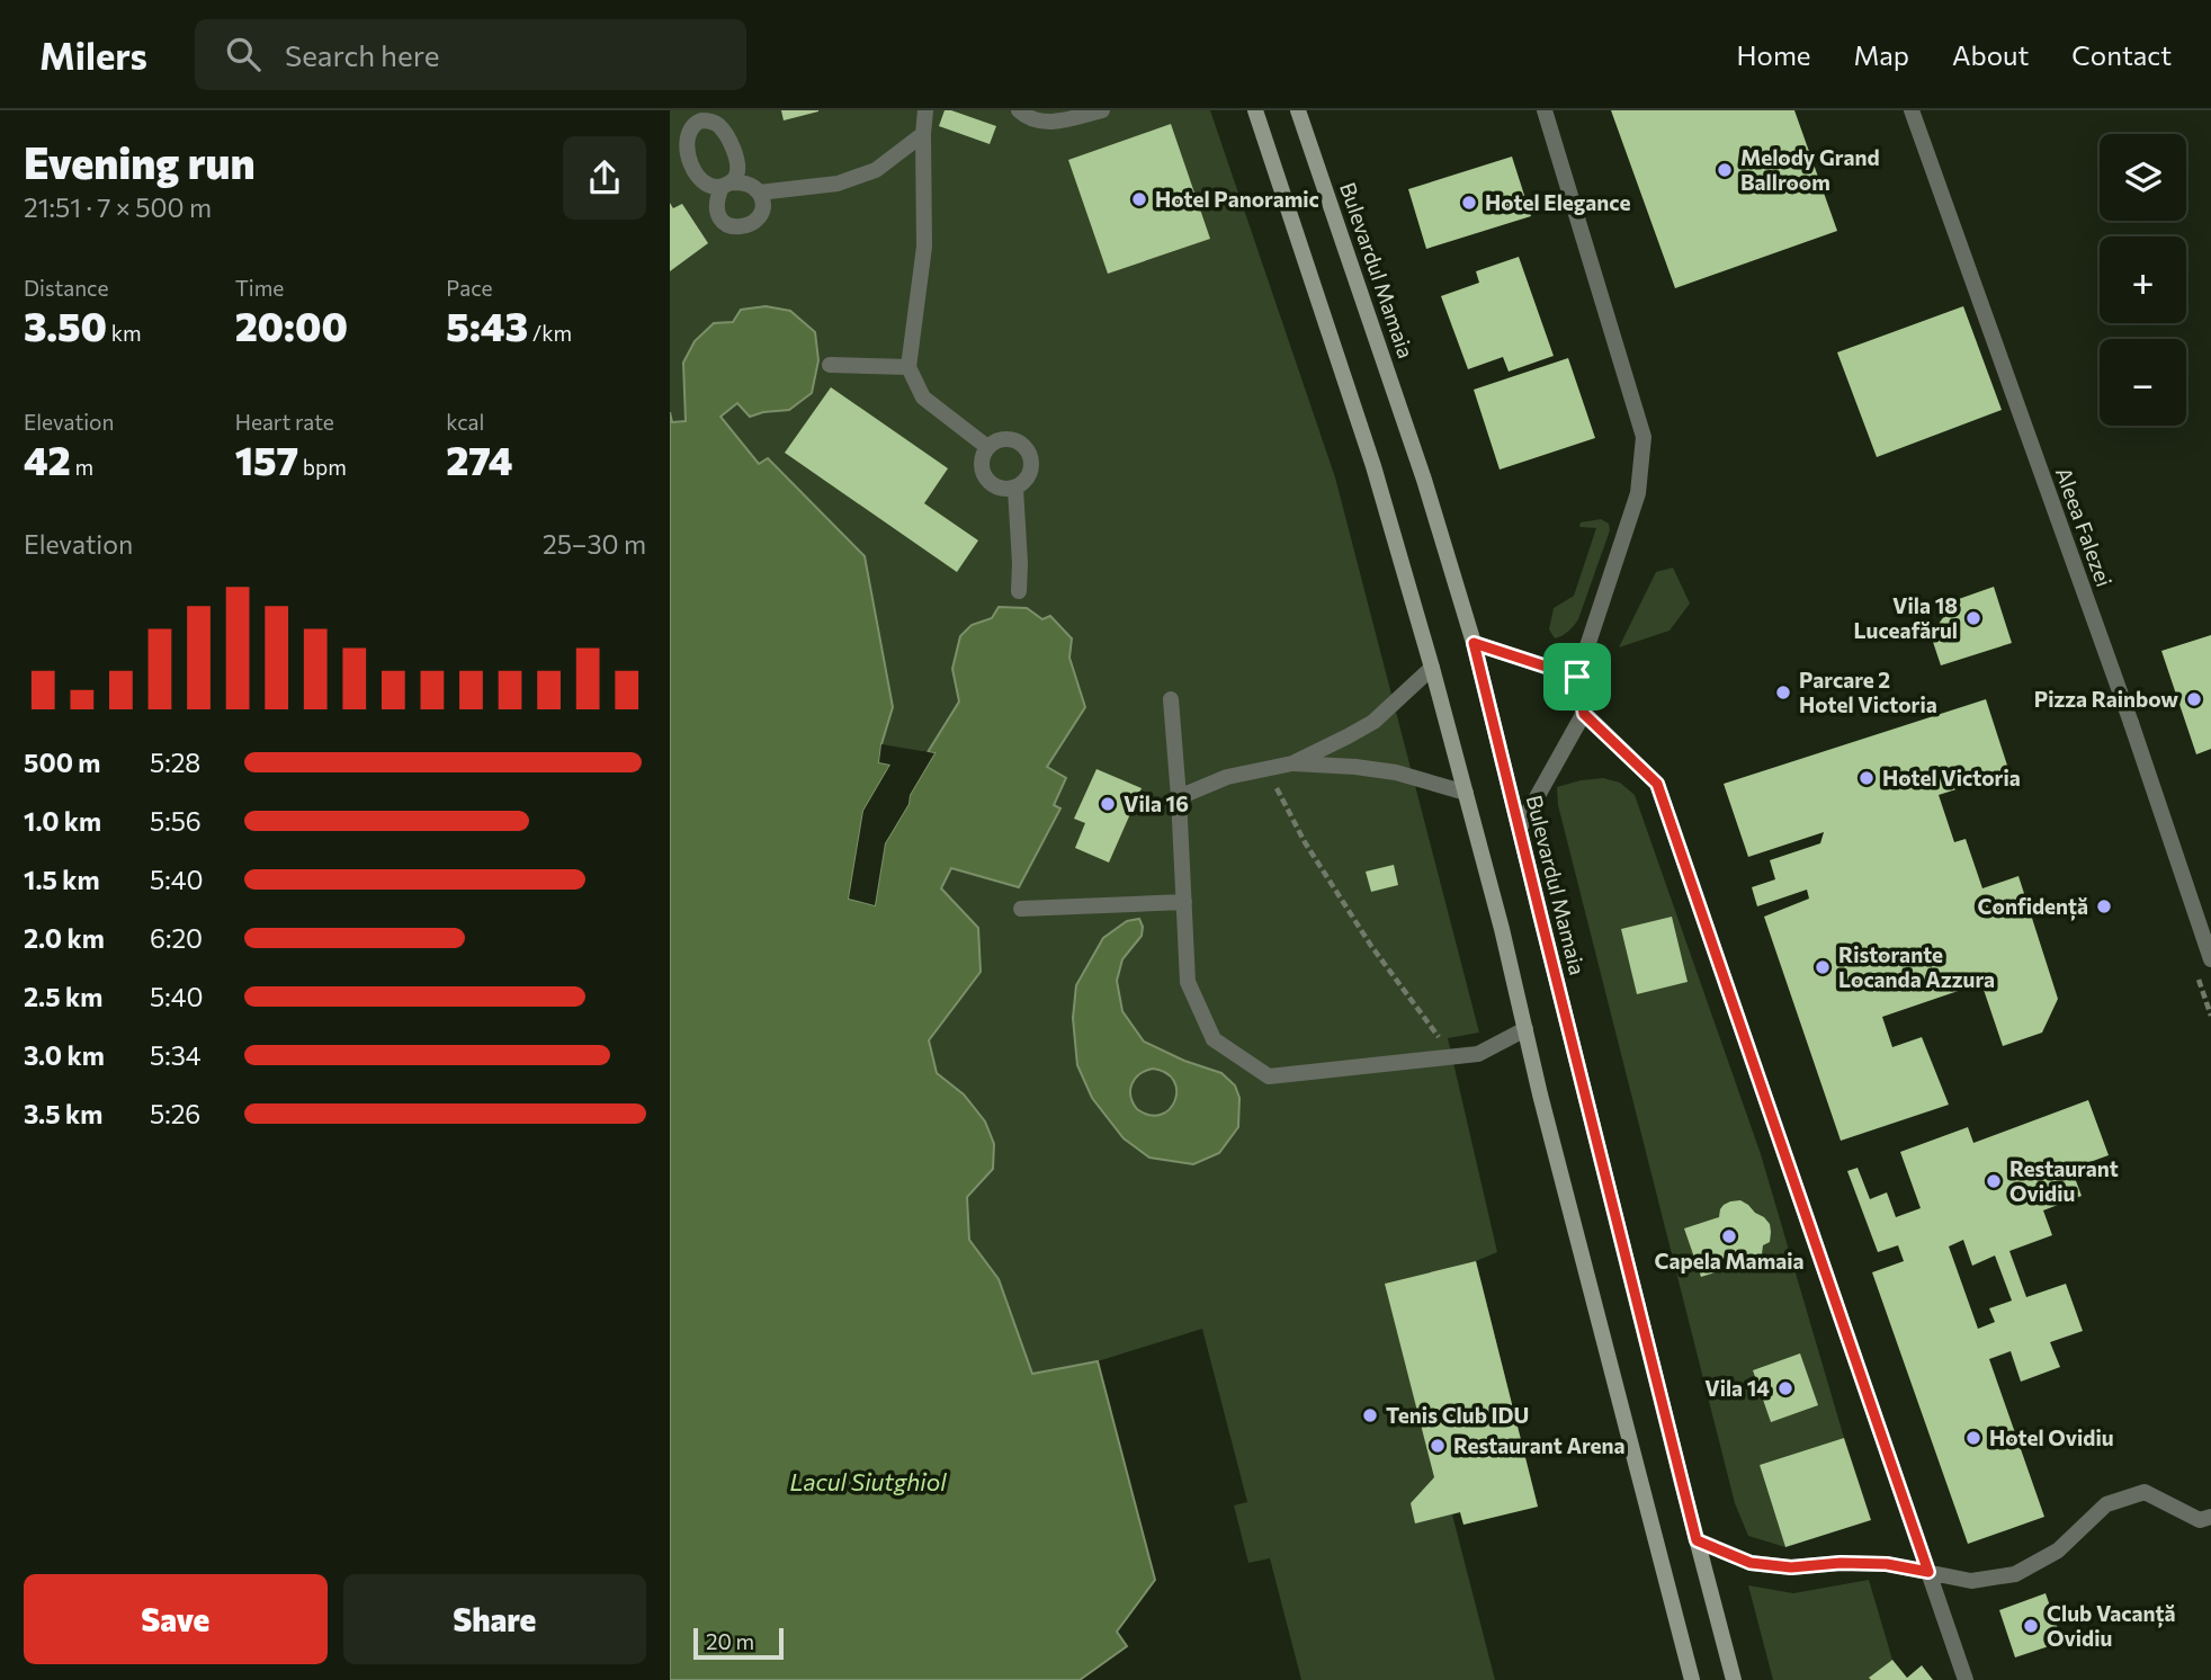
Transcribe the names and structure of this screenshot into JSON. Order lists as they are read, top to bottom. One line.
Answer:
{"streets":{"main road":["Bulevardul Mamaia"],"street":["Aleea Falezei"]},"water":["Lacul Siutghiol"],"places":["Melody Grand Ballroom","Hotel Panoramic","Hotel Elegance","Vila 18 Luceafărul","Parcare 2 Hotel Victoria","Pizza Rainbow","Hotel Victoria","Vila 16","Confidență","Ristorante Locanda Azzura","Restaurant Ovidiu","Capela Mamaia","Vila 14","Tenis Club IDU","Hotel Ovidiu","Restaurant Arena","Club Vacanță Ovidiu"],"scale_bar":"20 m","page":{"header":"Milers","search":"Search here","nav":["Home","Map","About","Contact"],"heading":["Evening run","21:51 · 7 × 500 m"],"map_buttons":["+","−"],"stats":[["Distance","3.50 km"],["Time","20:00"],["Pace","5:43 /km"],["Elevation","42 m"],["Heart rate","157 bpm"],["kcal","274"]],"chart":["Elevation","25–30 m"],"list":[{"name":"500 m","note":"5:28"},{"name":"1.0 km","note":"5:56"},{"name":"1.5 km","note":"5:40"},{"name":"2.0 km","note":"6:20"},{"name":"2.5 km","note":"5:40"},{"name":"3.0 km","note":"5:34"},{"name":"3.5 km","note":"5:26"}],"buttons":["Save","Share"],"scale":"20 m"}}
